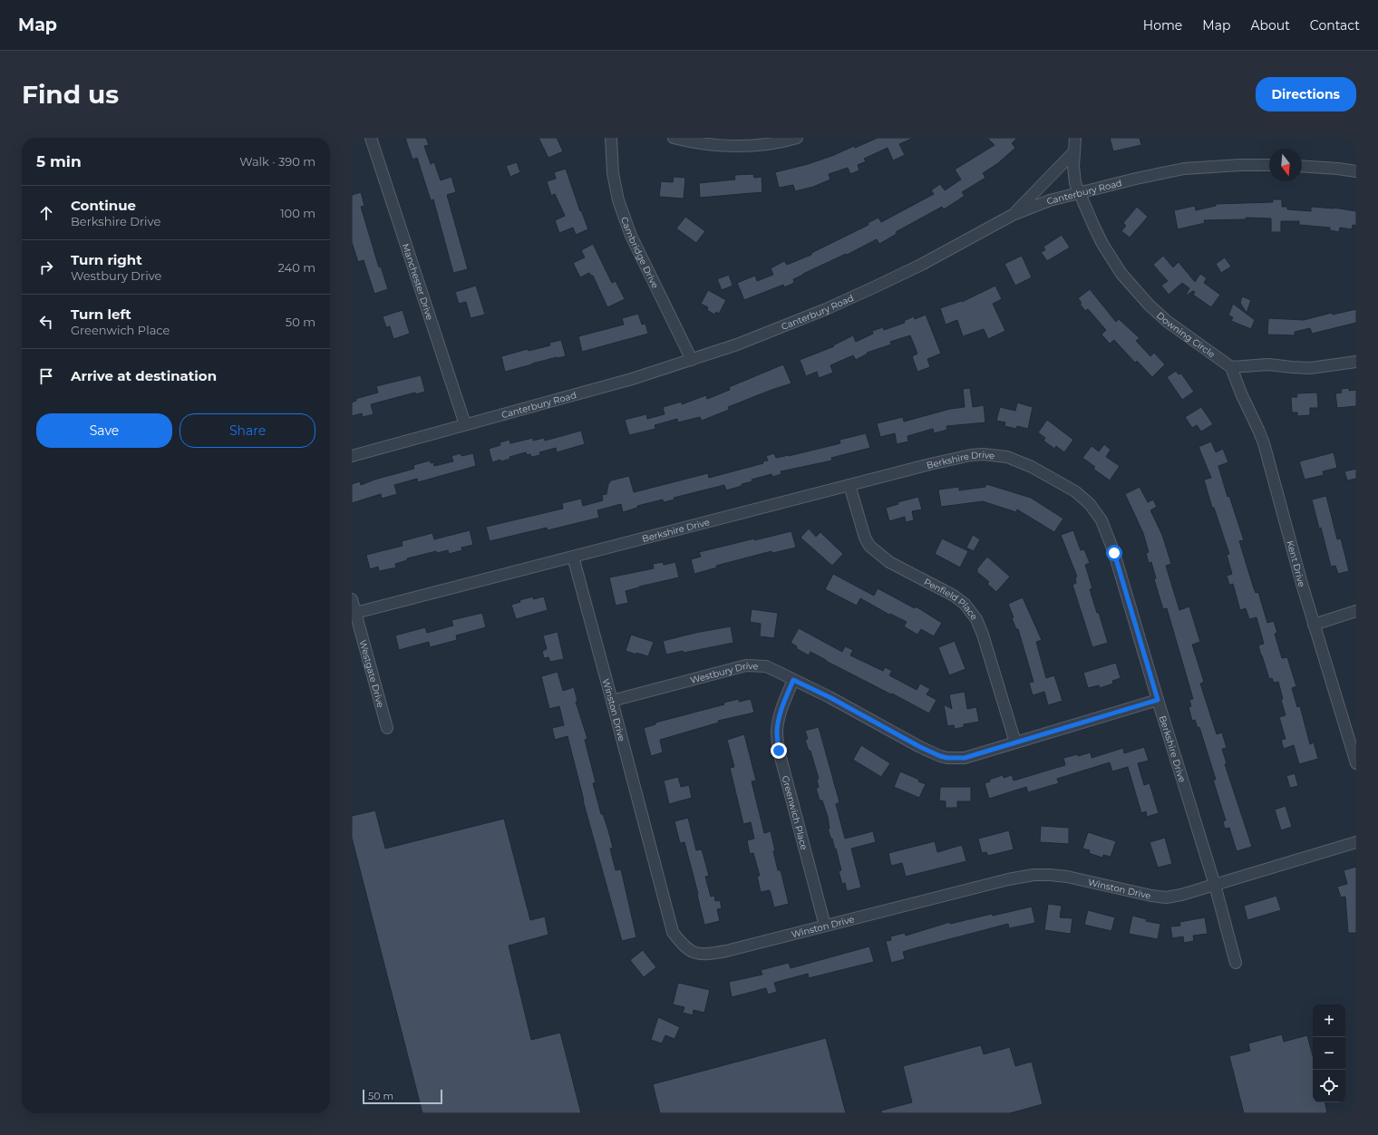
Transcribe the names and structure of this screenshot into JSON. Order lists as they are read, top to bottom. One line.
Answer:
{"streets":{"street":["Canterbury Road","Cambridge Drive","Manchester Drive","Downing Circle","Berkshire Drive","Kent Drive","Penfield Place","Westgate Drive","Westbury Drive","Winston Drive","Greenwich Place"]},"crossings":[["Canterbury Road","Cambridge Drive"],["Canterbury Road","Manchester Drive"],["Canterbury Road","Downing Circle"],["Downing Circle","Kent Drive"],["Berkshire Drive","Penfield Place"],["Berkshire Drive","Westgate Drive"],["Berkshire Drive","Westbury Drive"],["Berkshire Drive","Winston Drive"],["Penfield Place","Westbury Drive"],["Westbury Drive","Winston Drive"],["Westbury Drive","Greenwich Place"],["Winston Drive","Greenwich Place"]],"scale_bar":"50 m","north":"bottom","page":{"header":"Map","nav":["Home","Map","About","Contact"],"buttons":["Directions",["Save","Share"]],"title":"Find us","heading":["5 min","Walk · 390 m"],"list":[["Continue","Berkshire Drive","100 m"],["Turn right","Westbury Drive","240 m"],["Turn left","Greenwich Place","50 m"],"Arrive at destination"],"map_buttons":["+","−"],"scale":"50 m"}}
